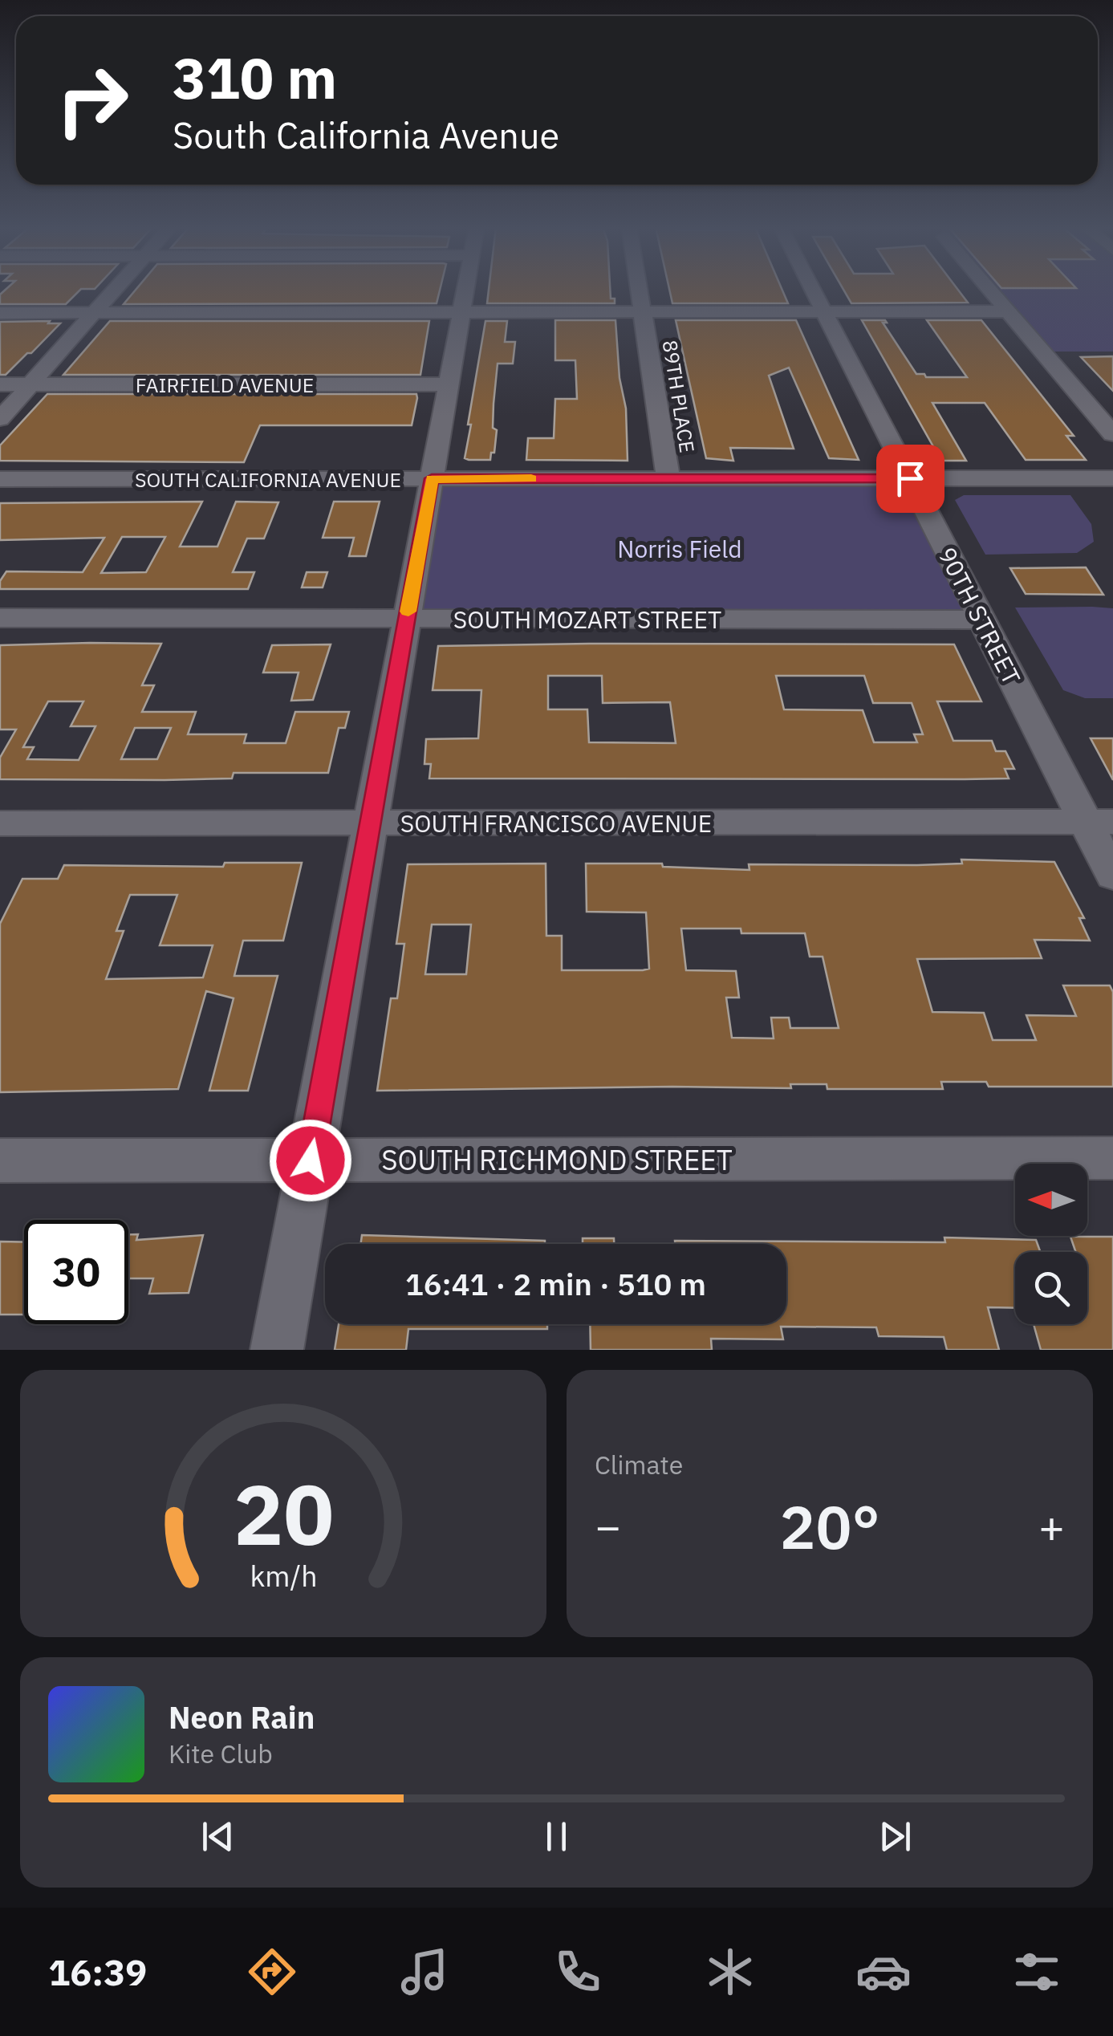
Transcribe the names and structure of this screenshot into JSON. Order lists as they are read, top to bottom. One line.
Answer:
{"streets":{"street":["FAIRFIELD AVENUE","89TH PLACE","SOUTH CALIFORNIA AVENUE","90TH STREET","SOUTH MOZART STREET","SOUTH FRANCISCO AVENUE","SOUTH RICHMOND STREET"]},"crossings":[["89TH PLACE","SOUTH CALIFORNIA AVENUE"],["SOUTH CALIFORNIA AVENUE","90TH STREET"],["90TH STREET","SOUTH MOZART STREET"],["90TH STREET","SOUTH FRANCISCO AVENUE"]],"parks":["Norris Field"],"north":"left","page":{"turn":["310 m","South California Avenue"],"limit":"30","trip":"16:41 · 2 min · 510 m","tile":"Climate","heat":["−","20°","+"],"song":["Neon Rain","Kite Club"],"tabs":"16:39","gauge":["20","km/h"]}}
